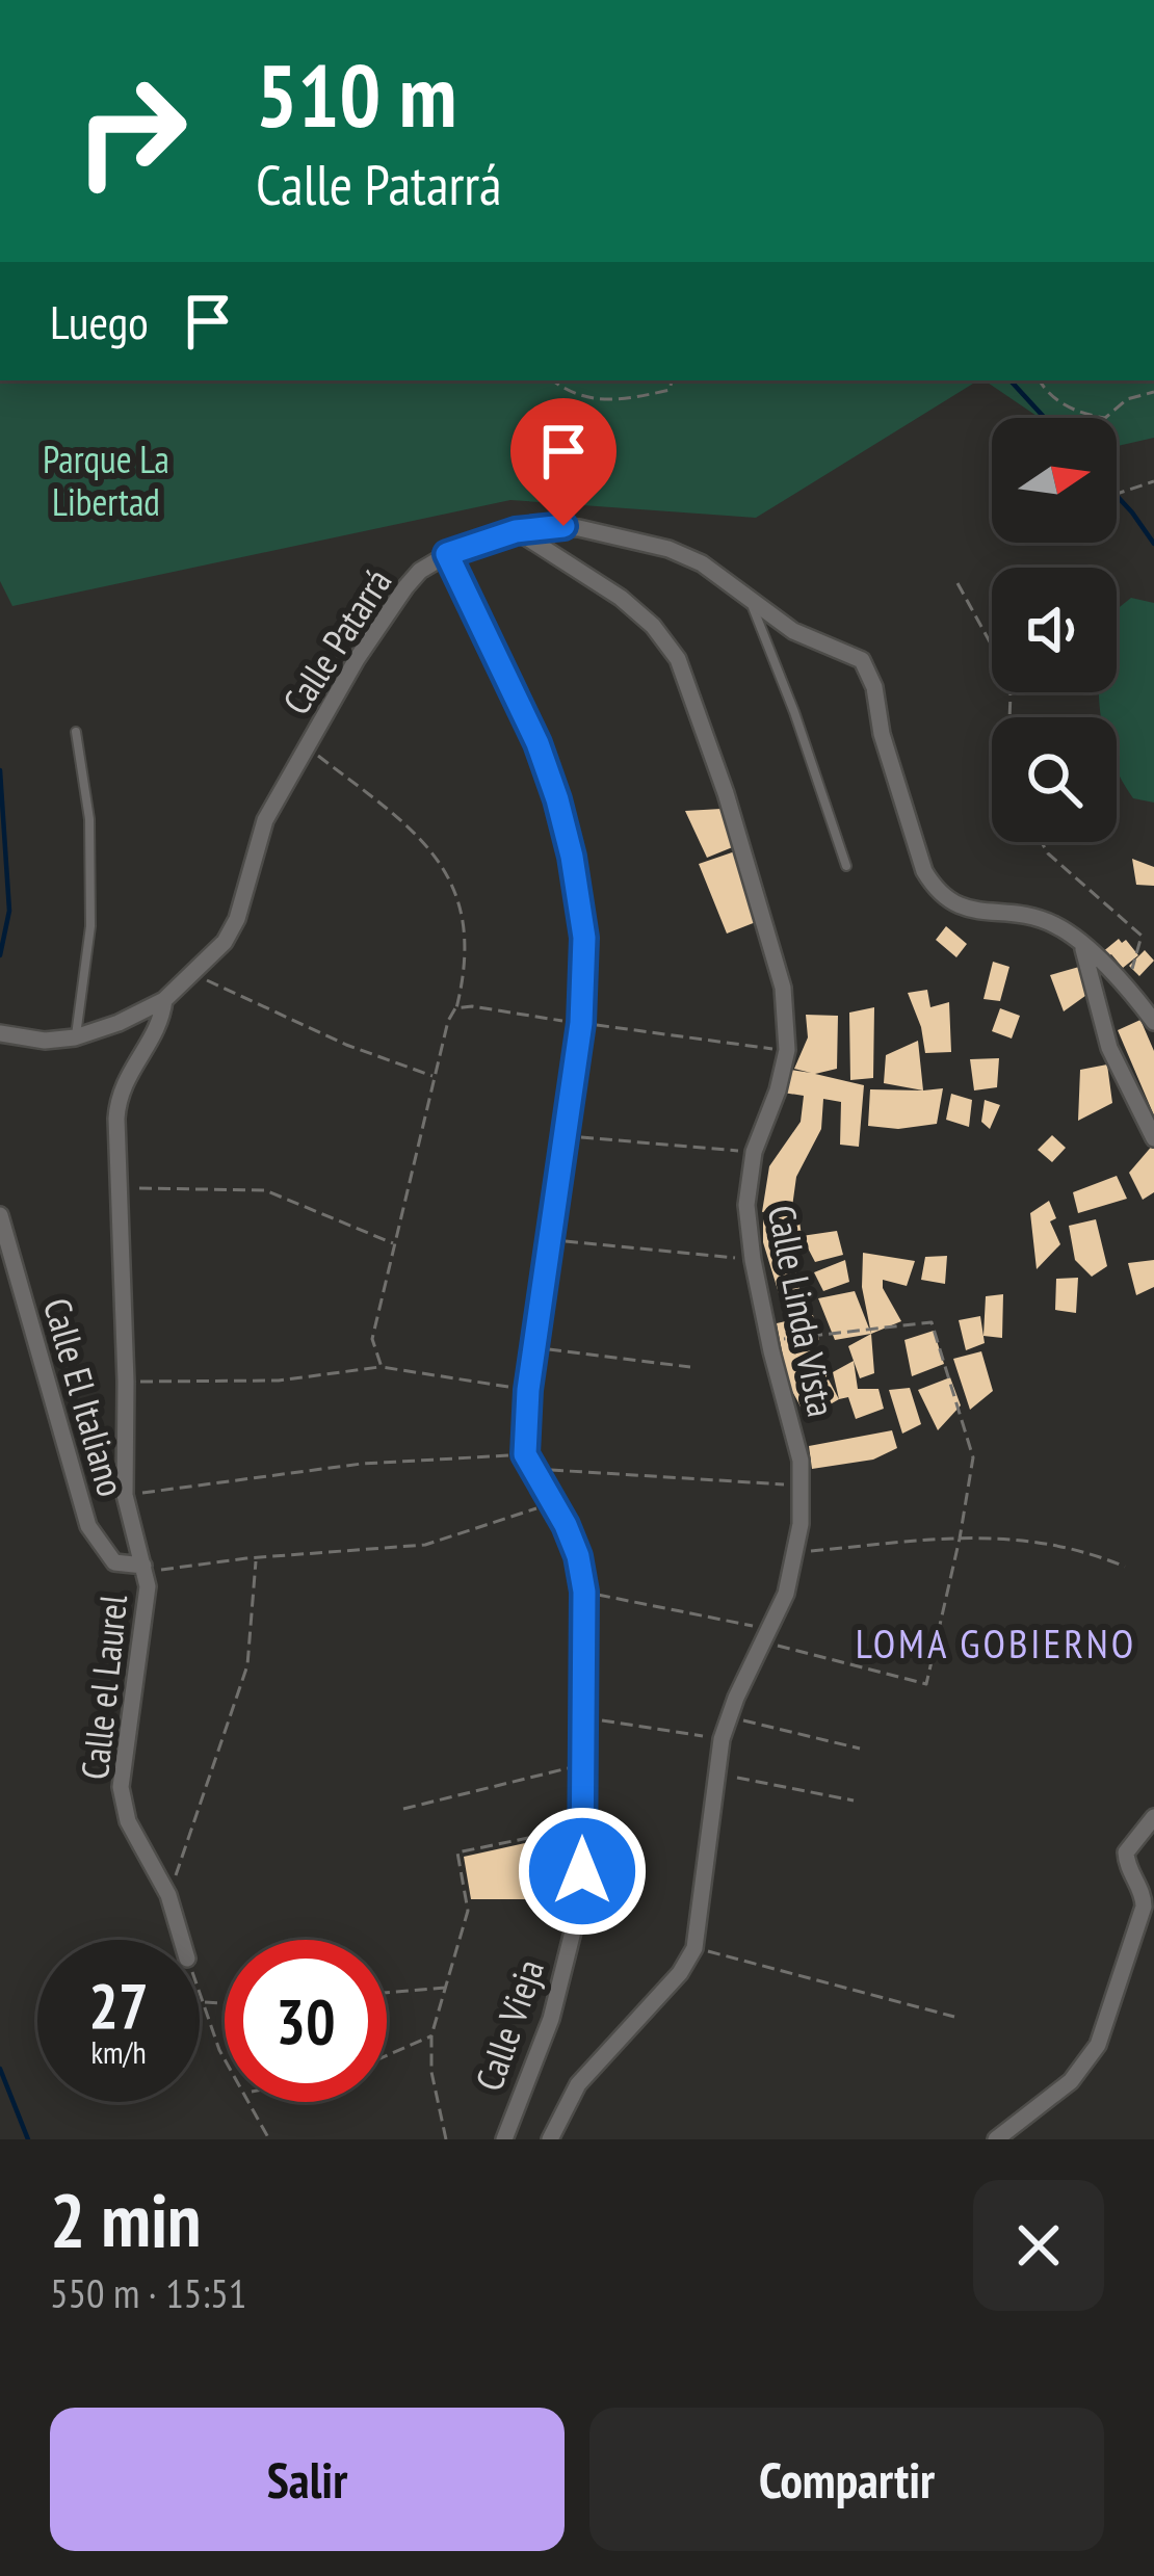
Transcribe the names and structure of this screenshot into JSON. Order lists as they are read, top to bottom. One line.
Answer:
{"streets":{"street":["Calle Patarrá","Calle Linda Vista","Calle El Italiano","Calle el Laurel","Calle Vieja"]},"crossings":[["Calle Patarrá","Calle Linda Vista"],["Calle Patarrá","Calle el Laurel"],["Calle El Italiano","Calle el Laurel"]],"districts":["LOMA GOBIERNO"],"parks":["Parque La Libertad"],"north":"right","page":{"turn":["510 m","Calle Patarrá"],"then":"Luego","speed":"27 km/h","limit":"30","heading":["2 min","550 m · 15:51"],"buttons":["Salir","Compartir"]}}
